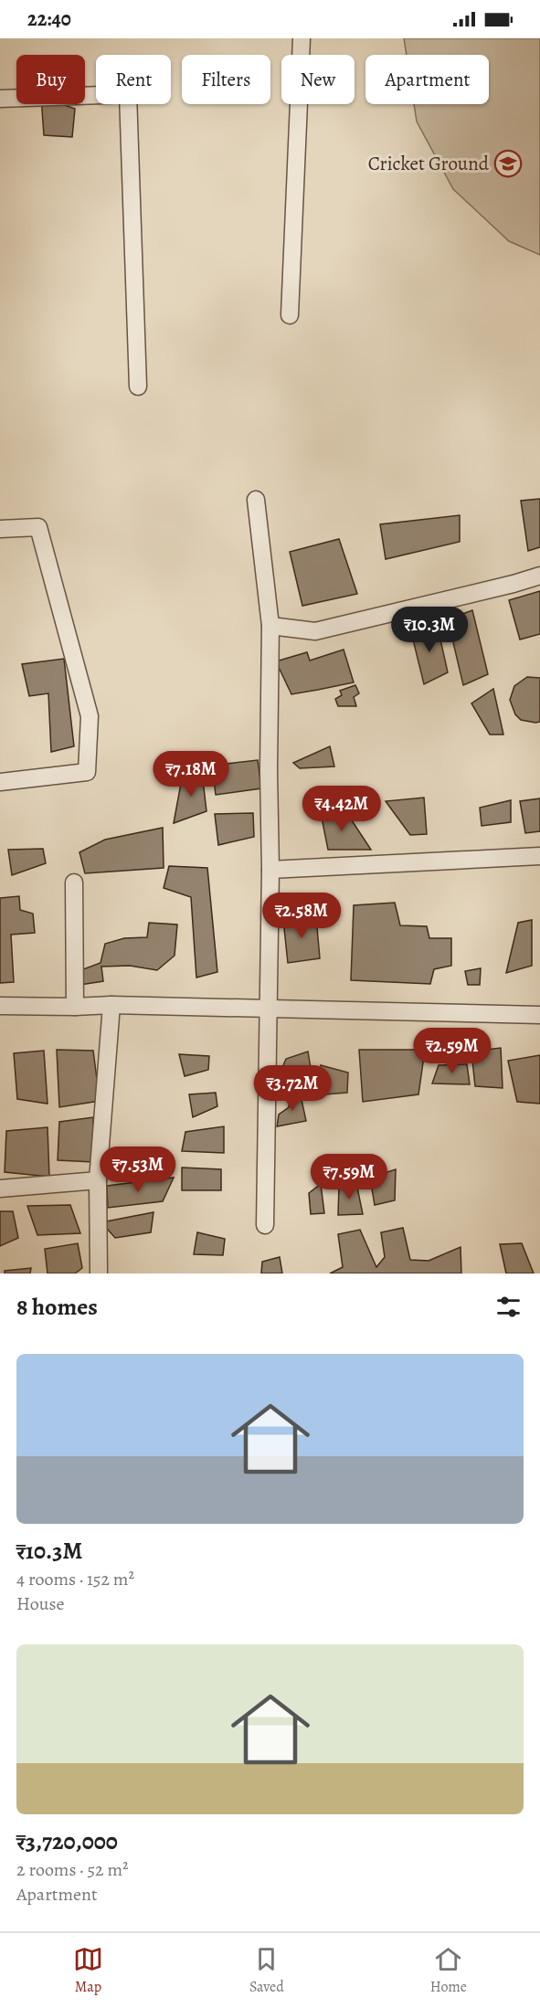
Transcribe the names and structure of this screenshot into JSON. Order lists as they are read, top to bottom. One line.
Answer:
{"places":{"school or university":["Cricket Ground"]},"page":{"status":"22:40","chip":["Buy","Rent","Filters","New","Apartment"],"price":["₹10.3M","₹7.18M","₹4.42M","₹2.58M","₹2.59M","₹3.72M","₹7.53M","₹7.59M"],"heading":"8 homes","list":[{"name":"₹10.3M","note":"4 rooms · 152 m² · House"},{"name":"₹3,720,000","note":"2 rooms · 52 m² · Apartment"}],"tabs":["Map","Saved","Home"]}}
